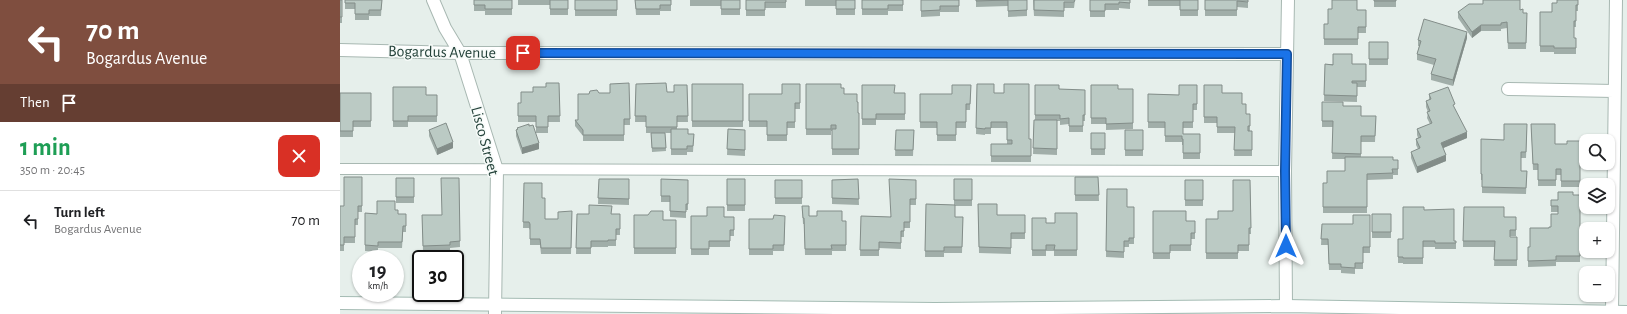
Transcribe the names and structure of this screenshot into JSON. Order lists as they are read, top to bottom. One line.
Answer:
{"streets":{"street":["Bogardus Avenue","Lisco Street"]},"crossings":[["Bogardus Avenue","Lisco Street"]],"page":{"turn":["70 m","Bogardus Avenue"],"then":"Then","heading":["1 min","350 m · 20:45"],"map_buttons":["+","−"],"list":[{"name":"Turn left","note":"Bogardus Avenue","value":"70 m"}],"speed":"19 km/h","limit":"30"}}
